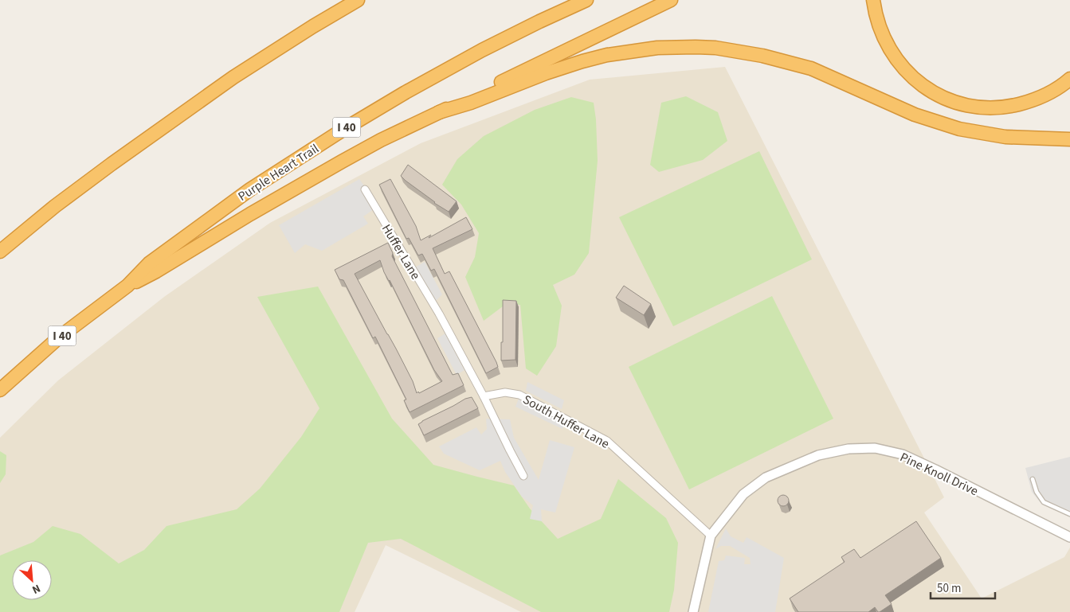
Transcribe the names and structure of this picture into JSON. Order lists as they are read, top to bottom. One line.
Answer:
{"streets":{"highway":["I 40","Purple Heart Trail"],"street":["Huffer Lane","South Huffer Lane","Pine Knoll Drive"]},"crossings":[["Huffer Lane","South Huffer Lane"],["South Huffer Lane","Pine Knoll Drive"]],"scale_bar":"50 m","north":"bottom right"}
